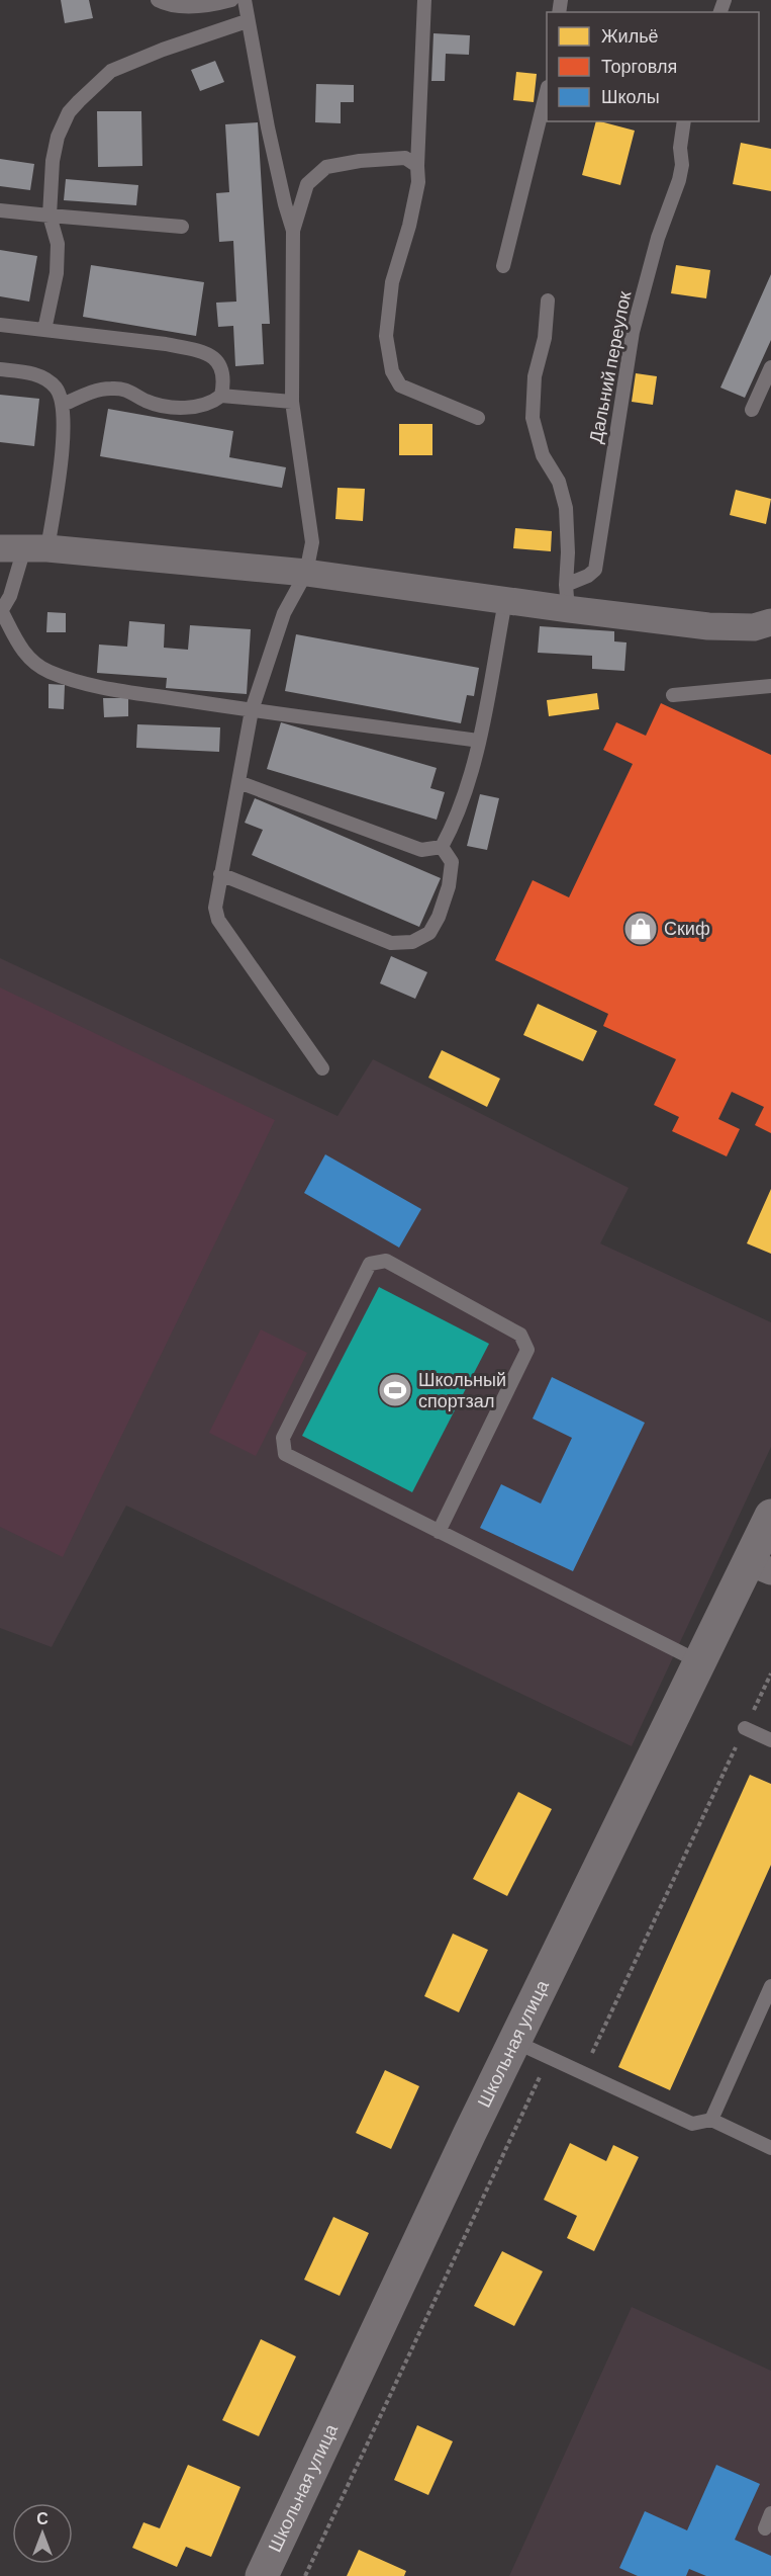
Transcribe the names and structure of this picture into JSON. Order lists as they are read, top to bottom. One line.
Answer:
{"streets":{"street":["Школьная улица"],"lane":["Дальний переулок"]},"places":{"shop":["Скиф"],"sports":["Школьный спортзал"]},"legend":["Жильё","Торговля","Школы"],"north":"top"}
